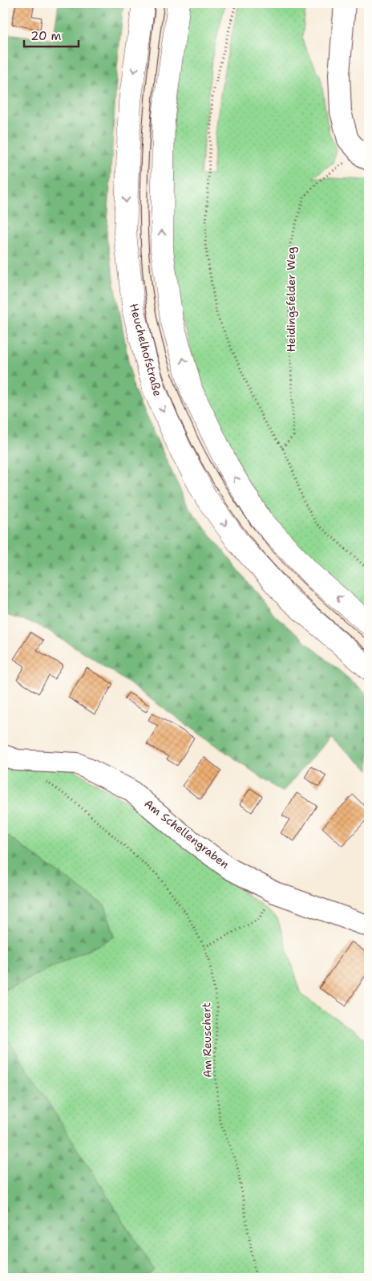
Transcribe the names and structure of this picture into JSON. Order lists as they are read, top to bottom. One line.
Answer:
{"streets":{"main road":["Heuchelhofstraße"],"street":["Am Schellengraben"],"path":["Heidingsfelder Weg","Am Reuschert"]},"scale_bar":"20 m"}
